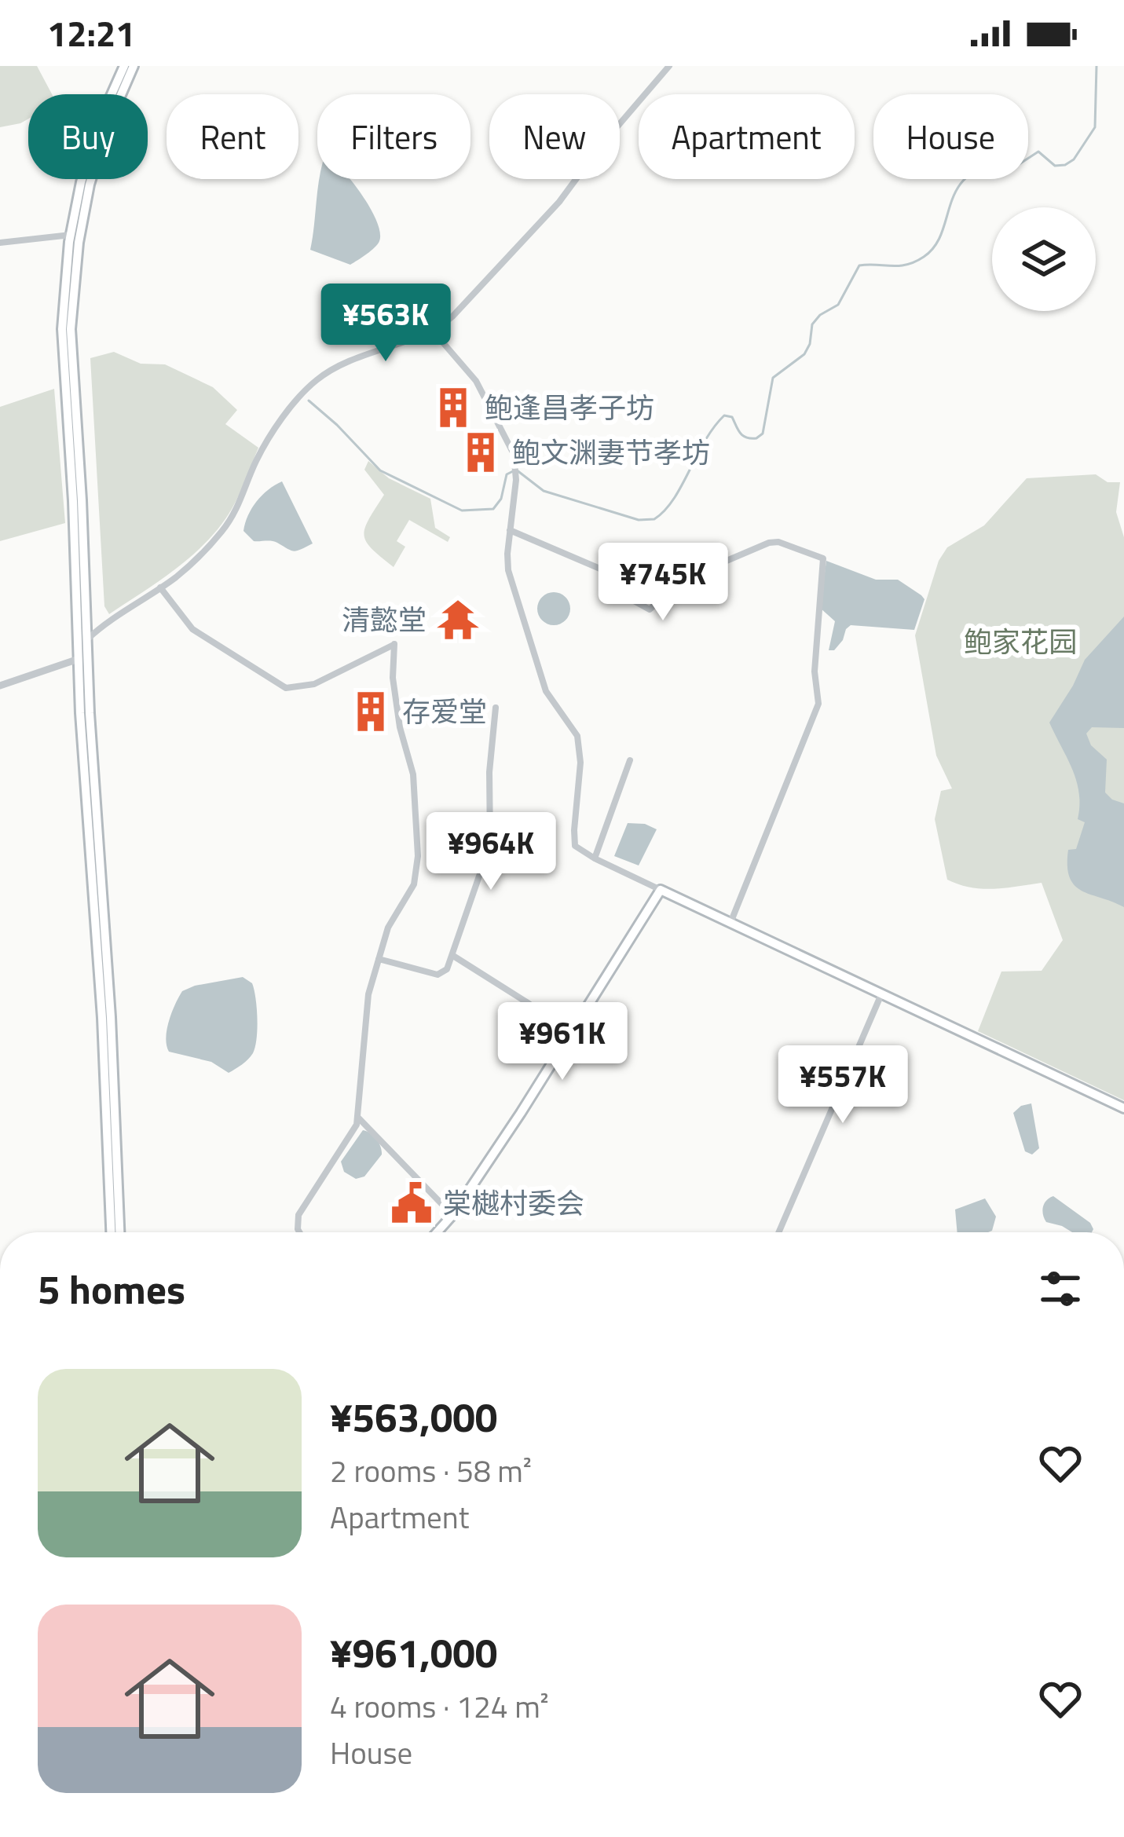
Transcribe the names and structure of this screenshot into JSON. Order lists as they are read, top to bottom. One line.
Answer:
{"parks":["鲍家花园"],"places":{"building":["鲍逢昌孝子坊","鲍文渊妻节孝坊","存爱堂"],"temple":["清懿堂"],"public building":["棠樾村委会"]},"page":{"status":"12:21","chip":["Buy","Rent","Filters","New","Apartment","House"],"price":["¥563K","¥745K","¥964K","¥961K","¥557K"],"heading":"5 homes","list":[{"name":"¥563,000","note":"2 rooms · 58 m² · Apartment"},{"name":"¥961,000","note":"4 rooms · 124 m² · House"}]}}
